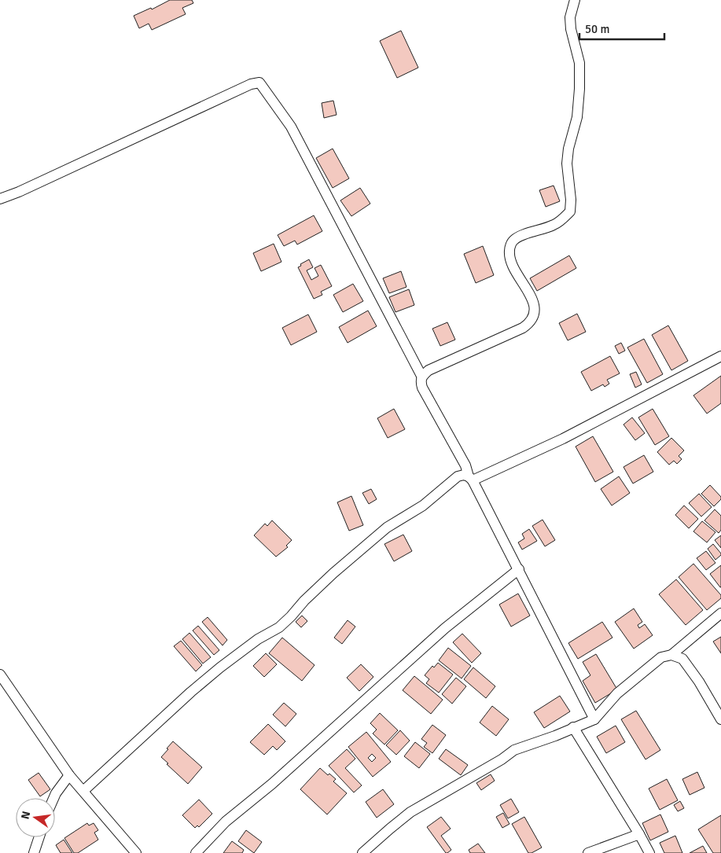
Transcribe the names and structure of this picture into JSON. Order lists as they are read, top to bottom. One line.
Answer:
{"scale_bar":"50 m","north":"left"}
